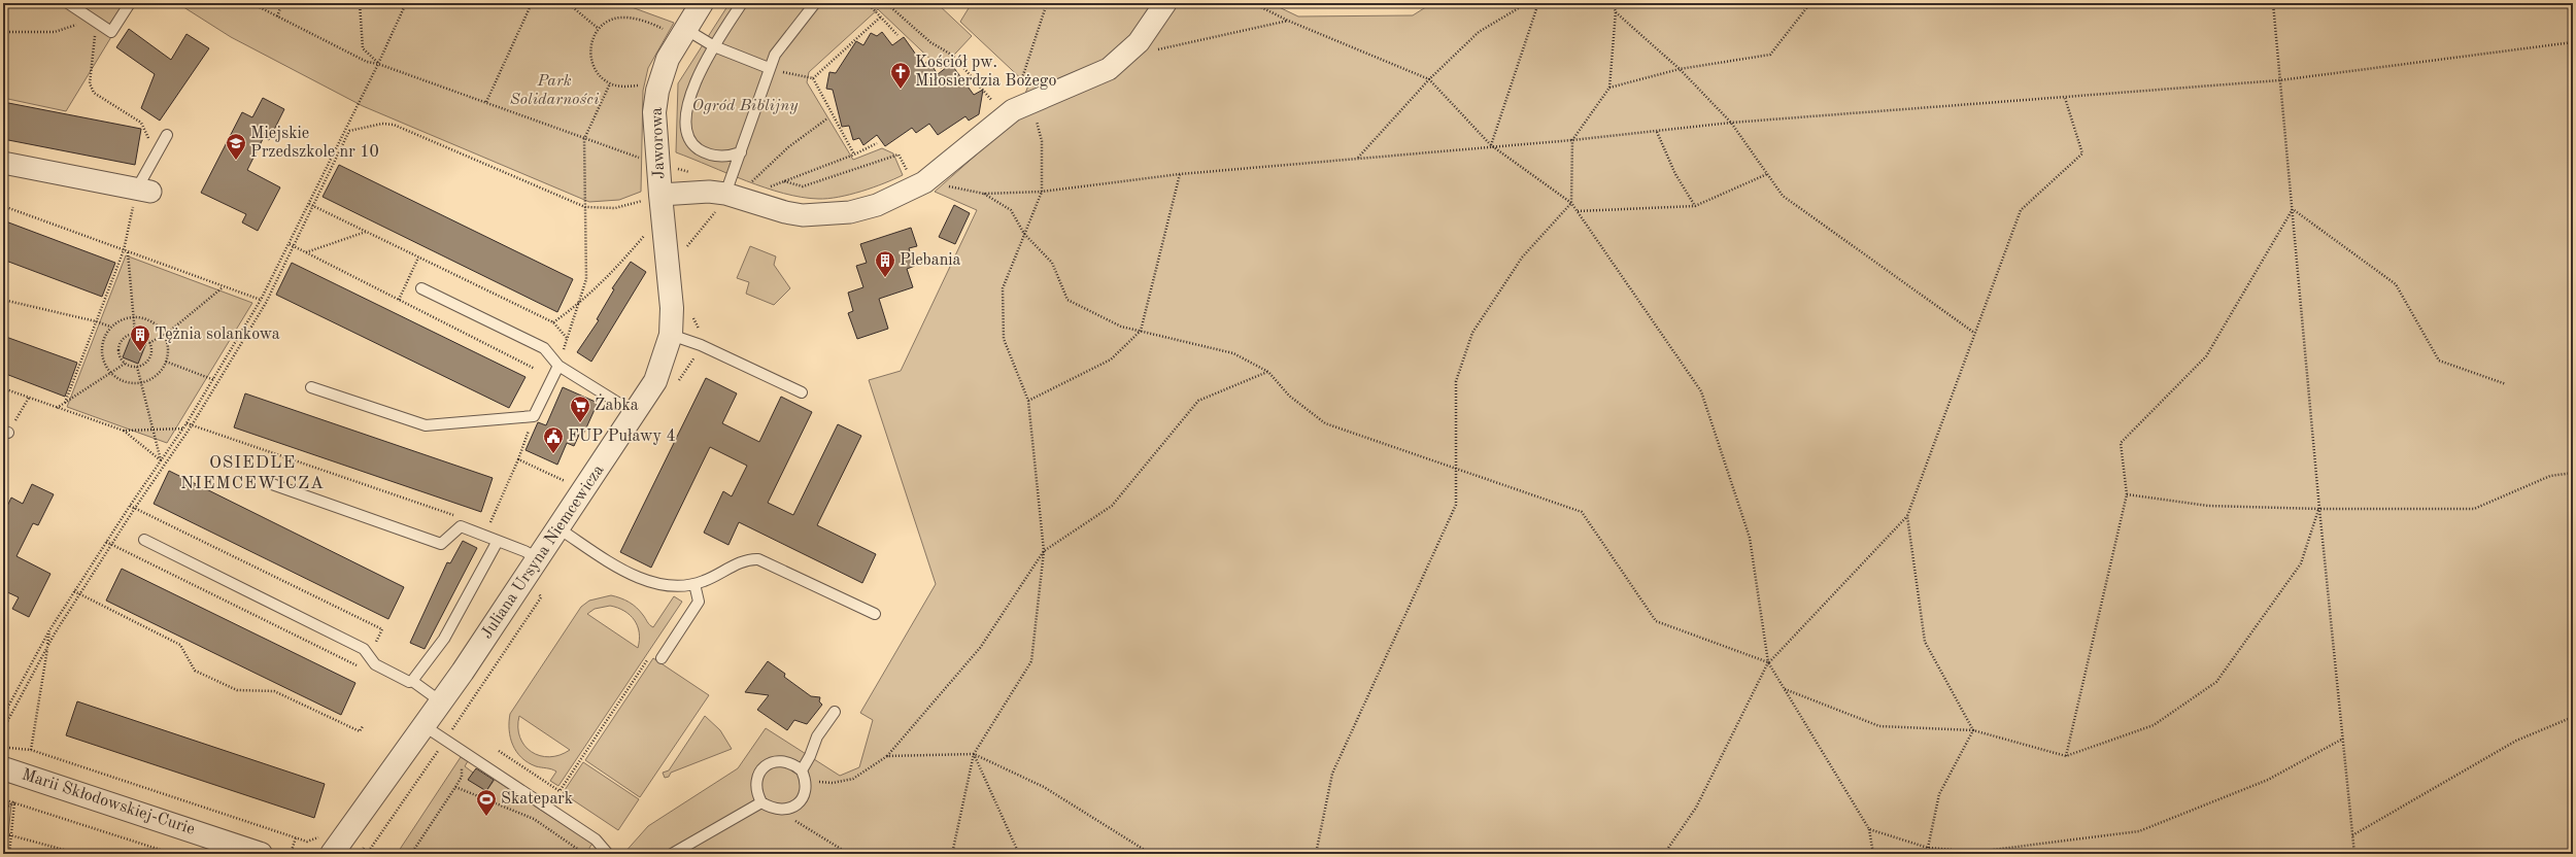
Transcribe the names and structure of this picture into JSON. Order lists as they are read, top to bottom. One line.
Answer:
{"streets":{"street":["Jaworowa","Juliana Ursyna Niemcewicza","Marii Skłodowskiej-Curie"]},"crossings":[["Jaworowa","Juliana Ursyna Niemcewicza"]],"districts":["OSIEDLE NIEMCEWICZA"],"parks":["Park Solidarności","Ogród Biblijny"],"places":{"church":["Kościół pw. Miłosierdzia Bożego"],"school or university":["Miejskie Przedszkole nr 10"],"building":["Plebania","Tężnia solankowa"],"supermarket":["Żabka"],"public building":["FUP Puławy 4"],"sports":["Skatepark"]}}
